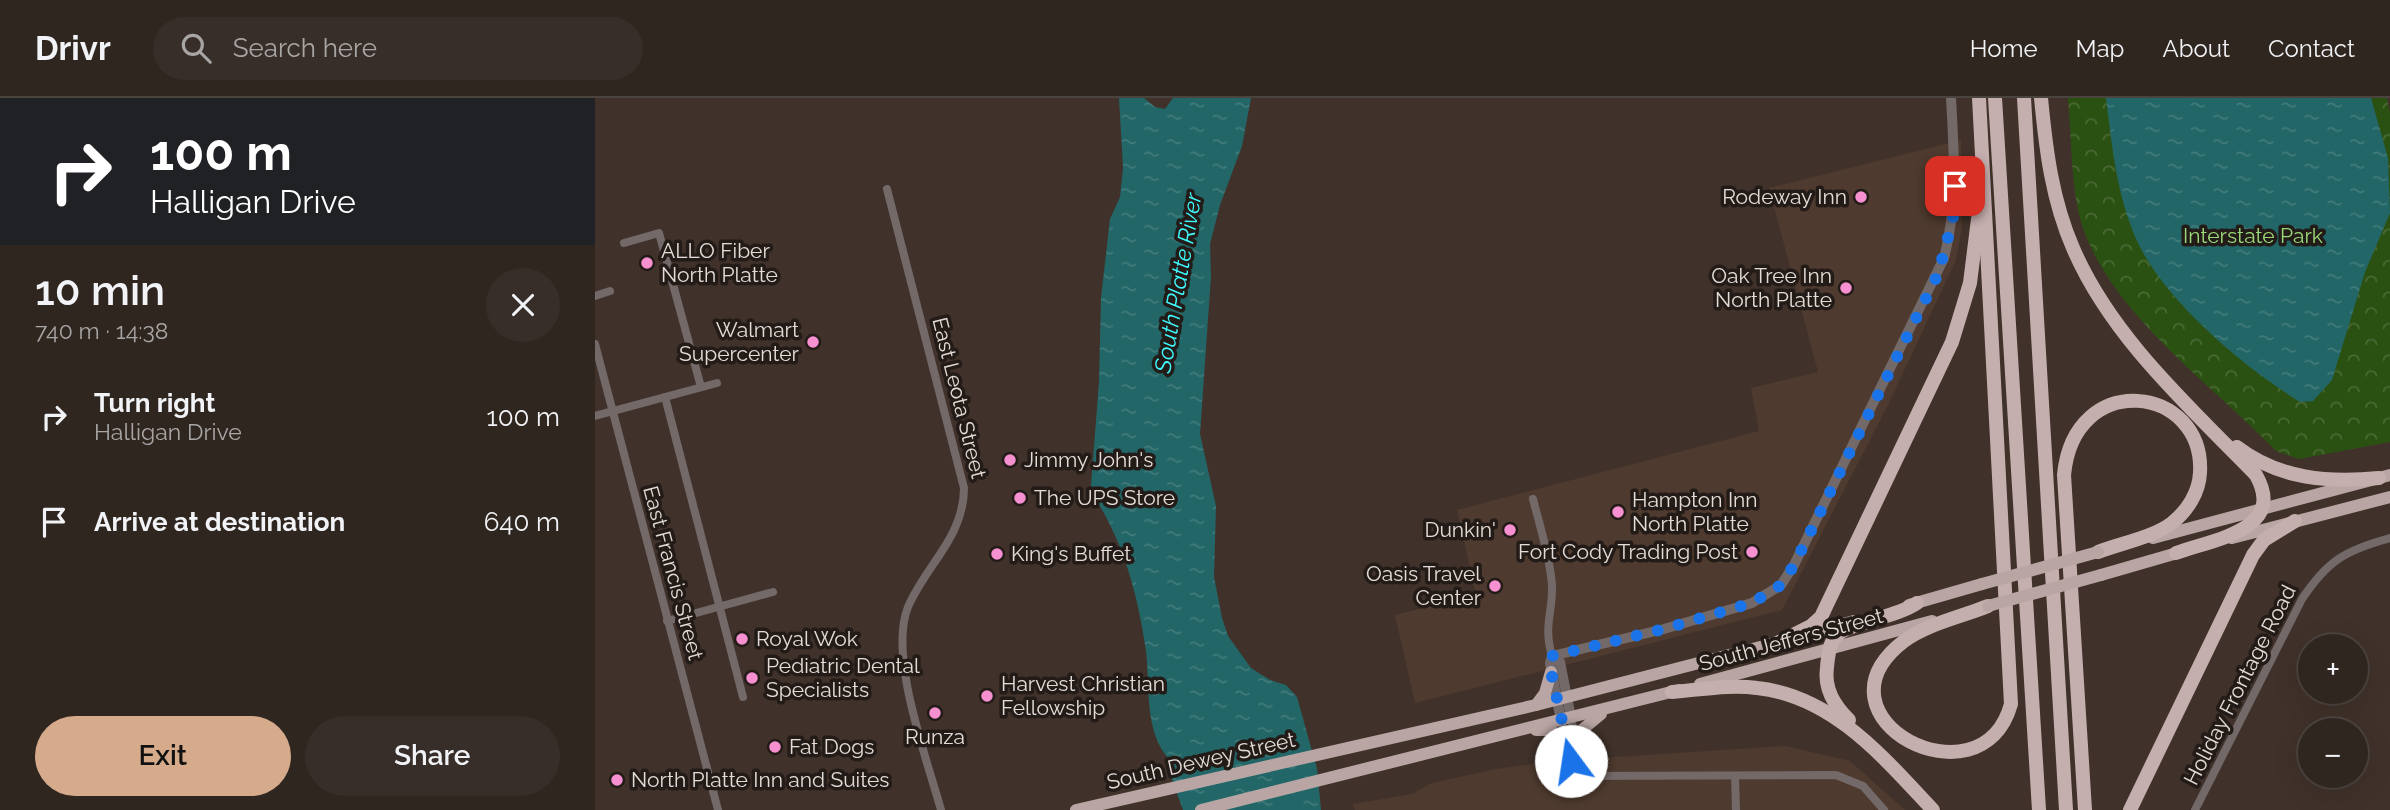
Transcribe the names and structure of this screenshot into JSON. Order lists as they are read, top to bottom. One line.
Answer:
{"streets":{"highway":["South Jeffers Street","South Dewey Street"],"street":["East Leota Street","East Francis Street","Holiday Frontage Road"]},"crossings":[["South Jeffers Street","South Dewey Street"]],"water":["South Platte River"],"parks":["Interstate Park"],"places":["Rodeway Inn","ALLO Fiber North Platte","Oak Tree Inn North Platte","Walmart Supercenter","Jimmy John's","The UPS Store","Hampton Inn North Platte","Dunkin'","Fort Cody Trading Post","King's Buffet","Oasis Travel Center","Royal Wok","Pediatric Dental Specialists","Harvest Christian Fellowship","Runza","Fat Dogs","North Platte Inn and Suites"],"page":{"header":"Drivr","search":"Search here","nav":["Home","Map","About","Contact"],"turn":["100 m","Halligan Drive"],"heading":["10 min","740 m · 14:38"],"list":[{"name":"Turn right","note":"Halligan Drive","value":"100 m"},{"name":"Arrive at destination","value":"640 m"}],"map_buttons":["+","−"],"buttons":["Exit","Share"]}}
